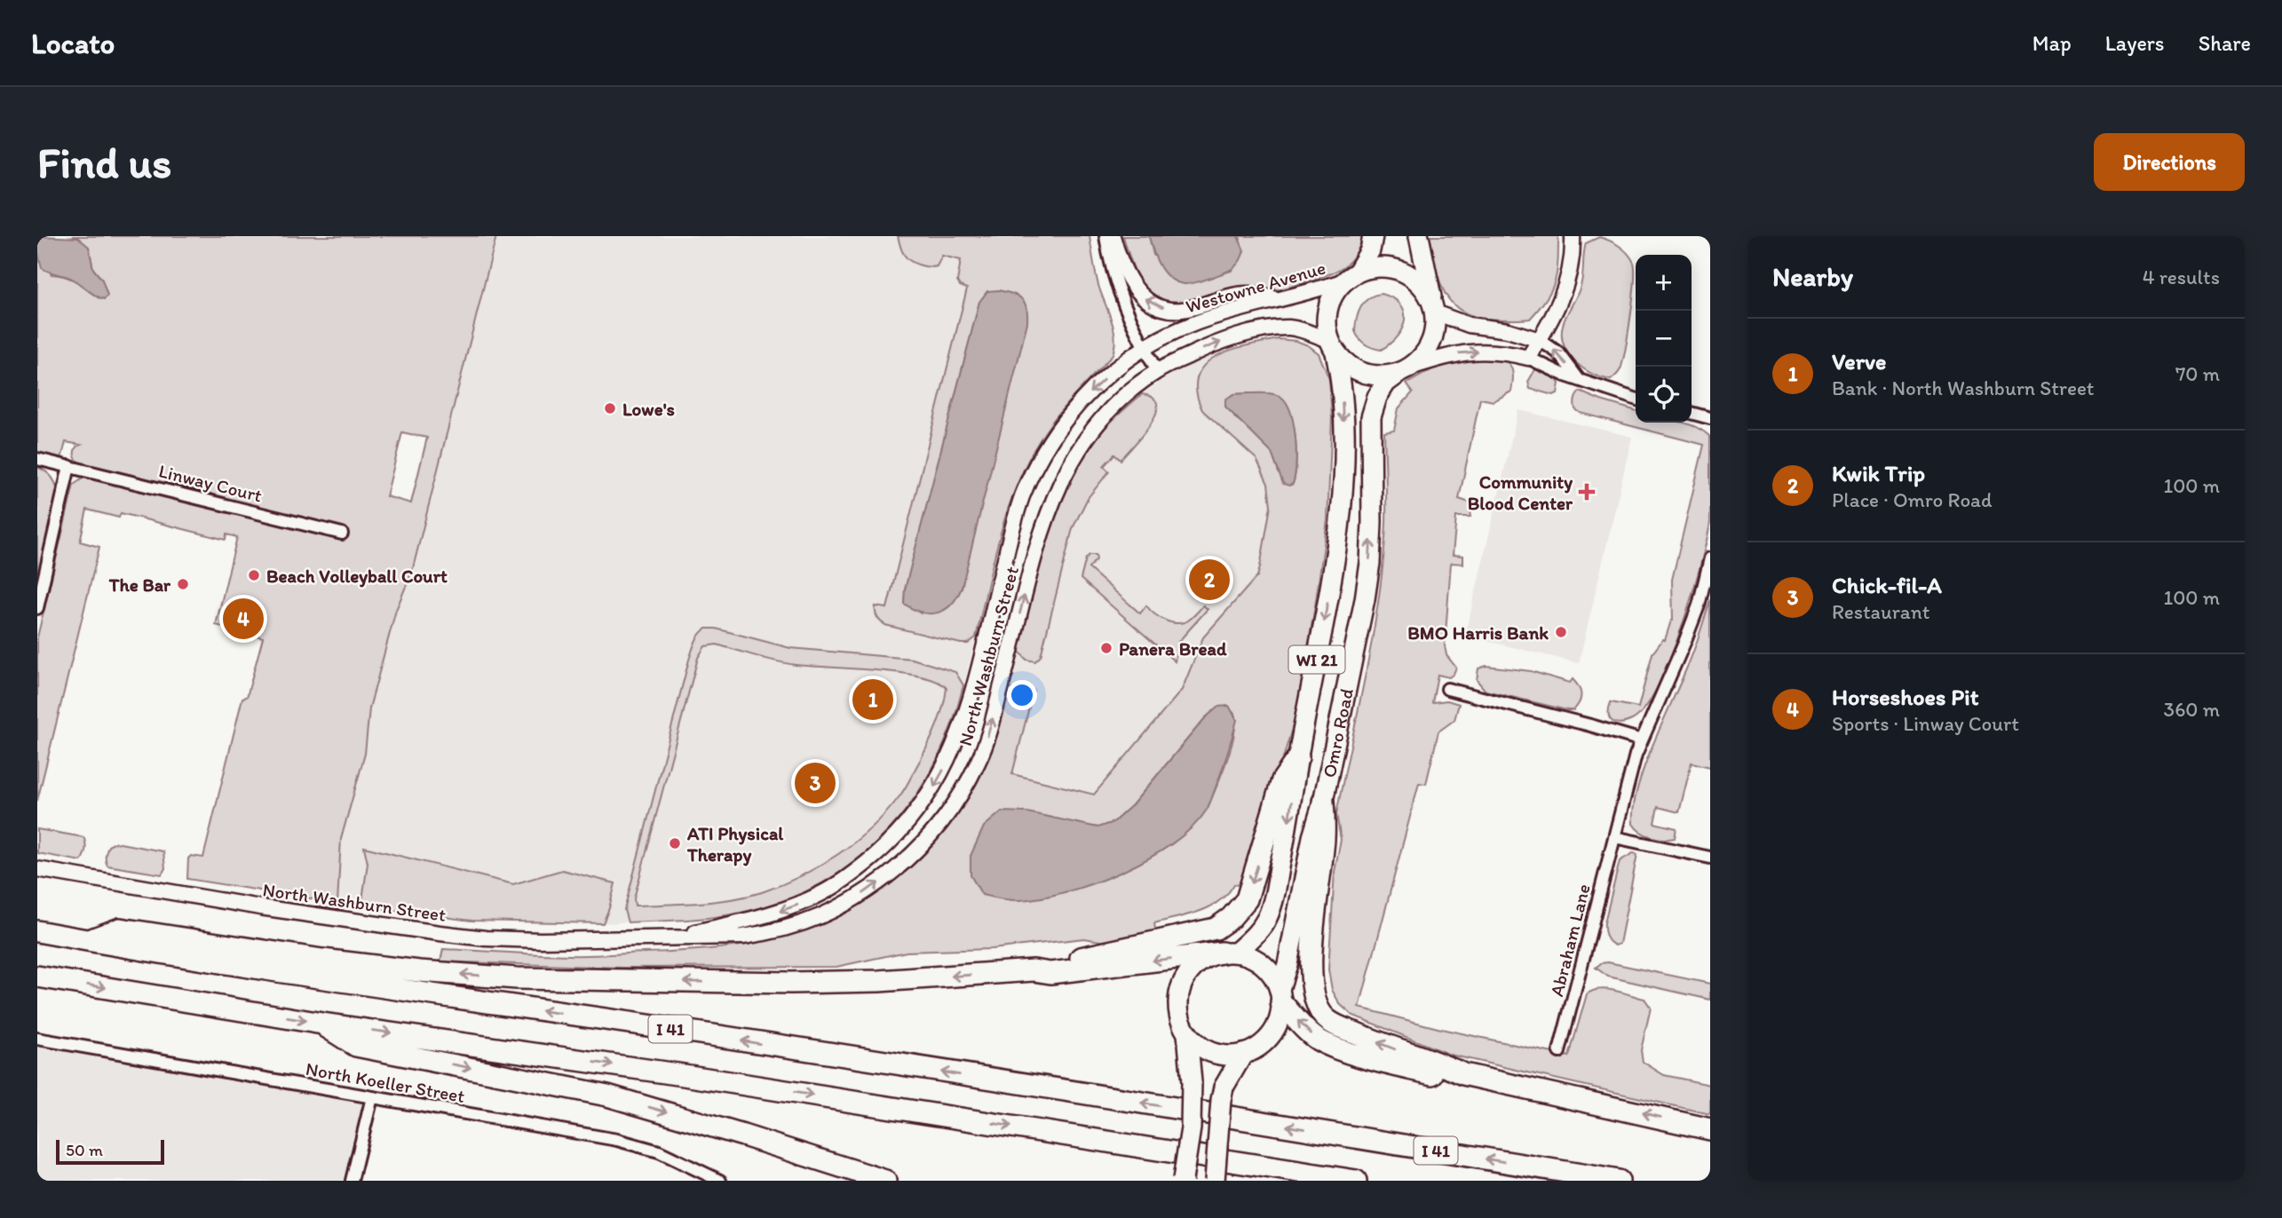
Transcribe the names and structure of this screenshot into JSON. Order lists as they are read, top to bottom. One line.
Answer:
{"streets":{"highway":["WI 21","Omro Road","I 41"],"street":["Westowne Avenue","Linway Court","North Washburn Street","Abraham Lane","North Koeller Street"]},"crossings":[["Westowne Avenue","North Washburn Street"],["Westowne Avenue","Omro Road"]],"places":{"other":["Lowe's","Beach Volleyball Court","The Bar","BMO Harris Bank","Panera Bread","ATI Physical Therapy"],"health":["Community Blood Center"]},"scale_bar":"50 m","page":{"header":"Locato","nav":["Map","Layers","Share"],"buttons":"Directions","title":"Find us","heading":["Nearby","4 results"],"map_buttons":["+","−"],"list":[{"mark":"1","name":"Verve","note":"Bank · North Washburn Street","value":"70 m"},{"mark":"2","name":"Kwik Trip","note":"Place · Omro Road","value":"100 m"},{"mark":"3","name":"Chick-fil-A","note":"Restaurant","value":"100 m"},{"mark":"4","name":"Horseshoes Pit","note":"Sports · Linway Court","value":"360 m"}],"pins":["2","4","1","3"],"scale":"50 m"}}
